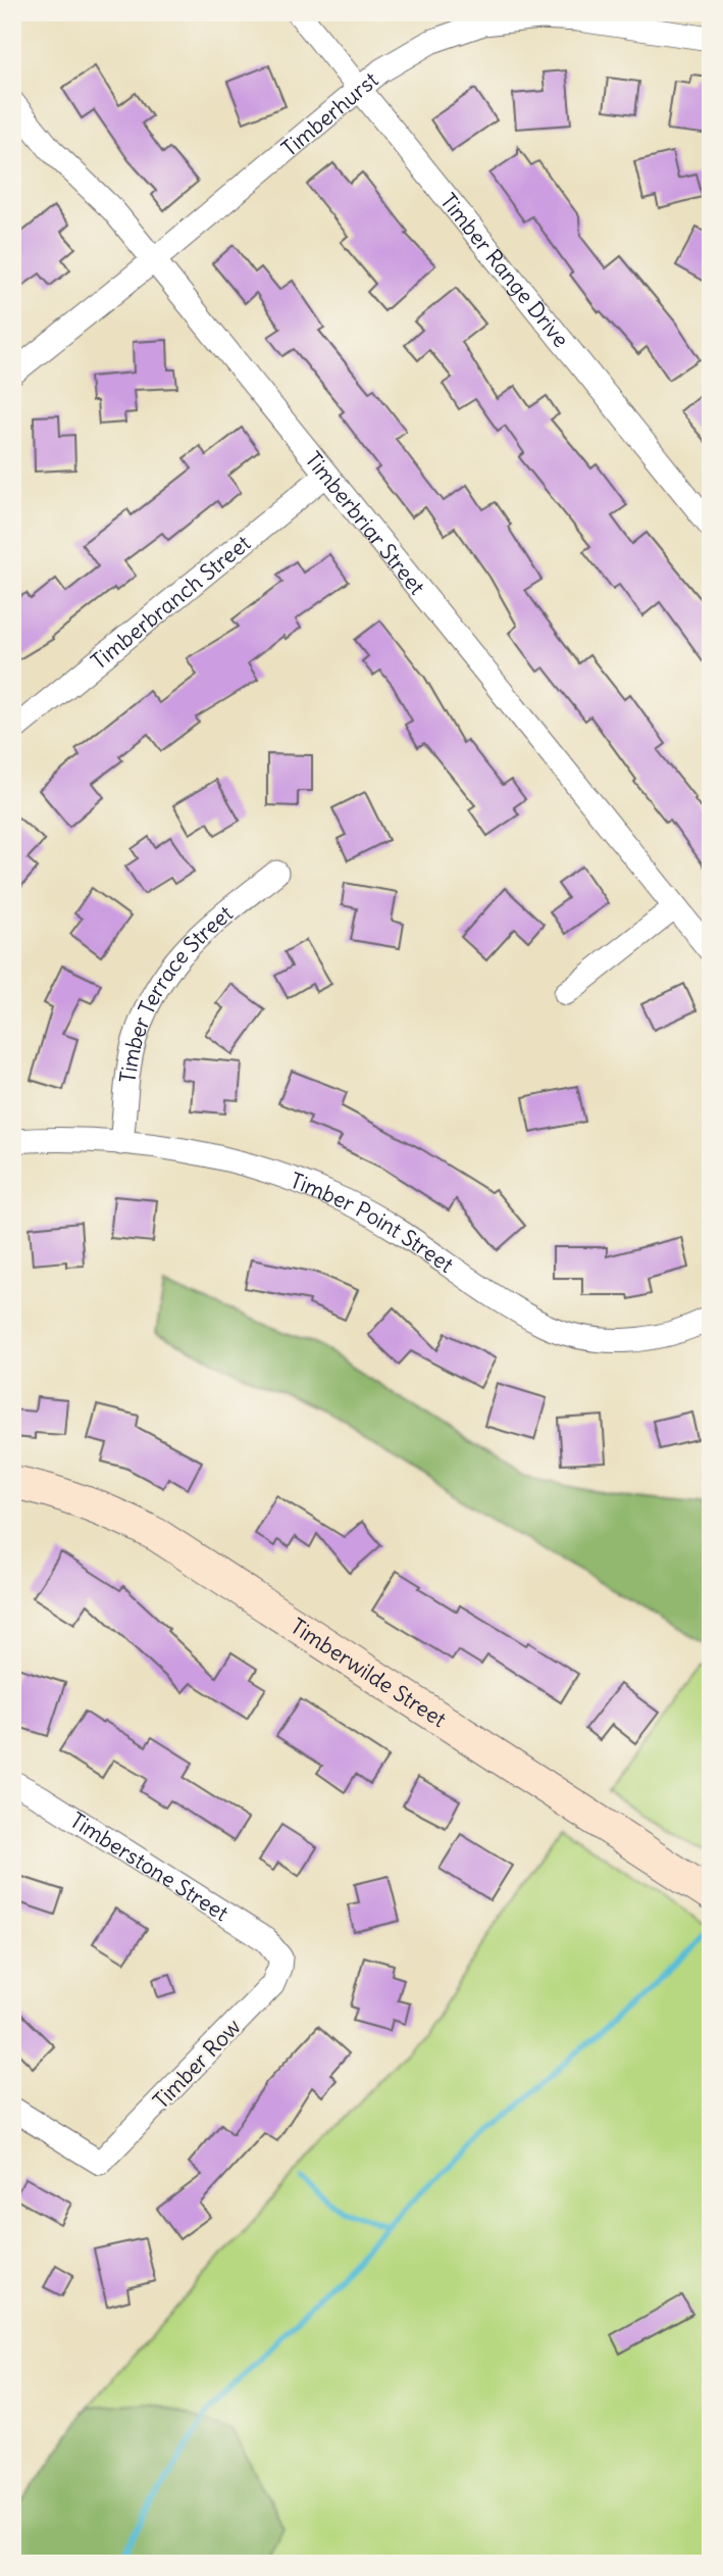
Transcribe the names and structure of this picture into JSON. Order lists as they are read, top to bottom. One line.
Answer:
{"streets":{"street":["Timberhurst","Timber Range Drive","Timberbriar Street","Timberbranch Street","Timber Terrace Street","Timber Point Street","Timberwilde Street","Timberstone Street","Timber Row"]},"crossings":[["Timberhurst","Timber Range Drive"],["Timberhurst","Timberbriar Street"],["Timberbriar Street","Timberbranch Street"],["Timber Terrace Street","Timber Point Street"],["Timberstone Street","Timber Row"]]}
